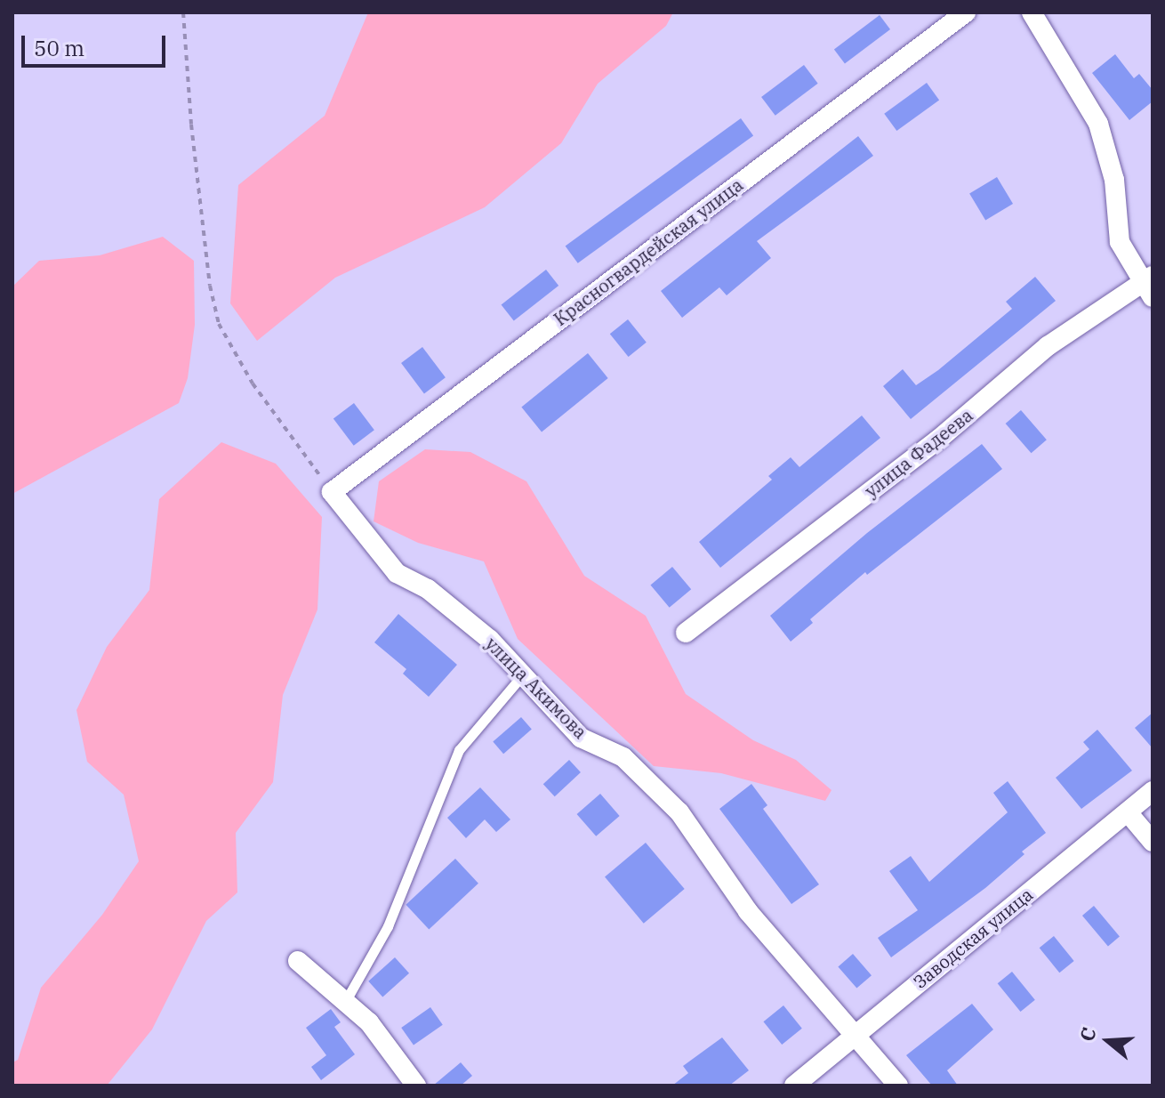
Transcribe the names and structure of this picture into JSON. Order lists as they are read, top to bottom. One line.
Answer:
{"streets":{"street":["Красногвардейская улица","улица Фадеева","улица Акимова","Заводская улица"]},"crossings":[["Красногвардейская улица","улица Акимова"],["улица Акимова","Заводская улица"]],"scale_bar":"50 m","north":"left"}
